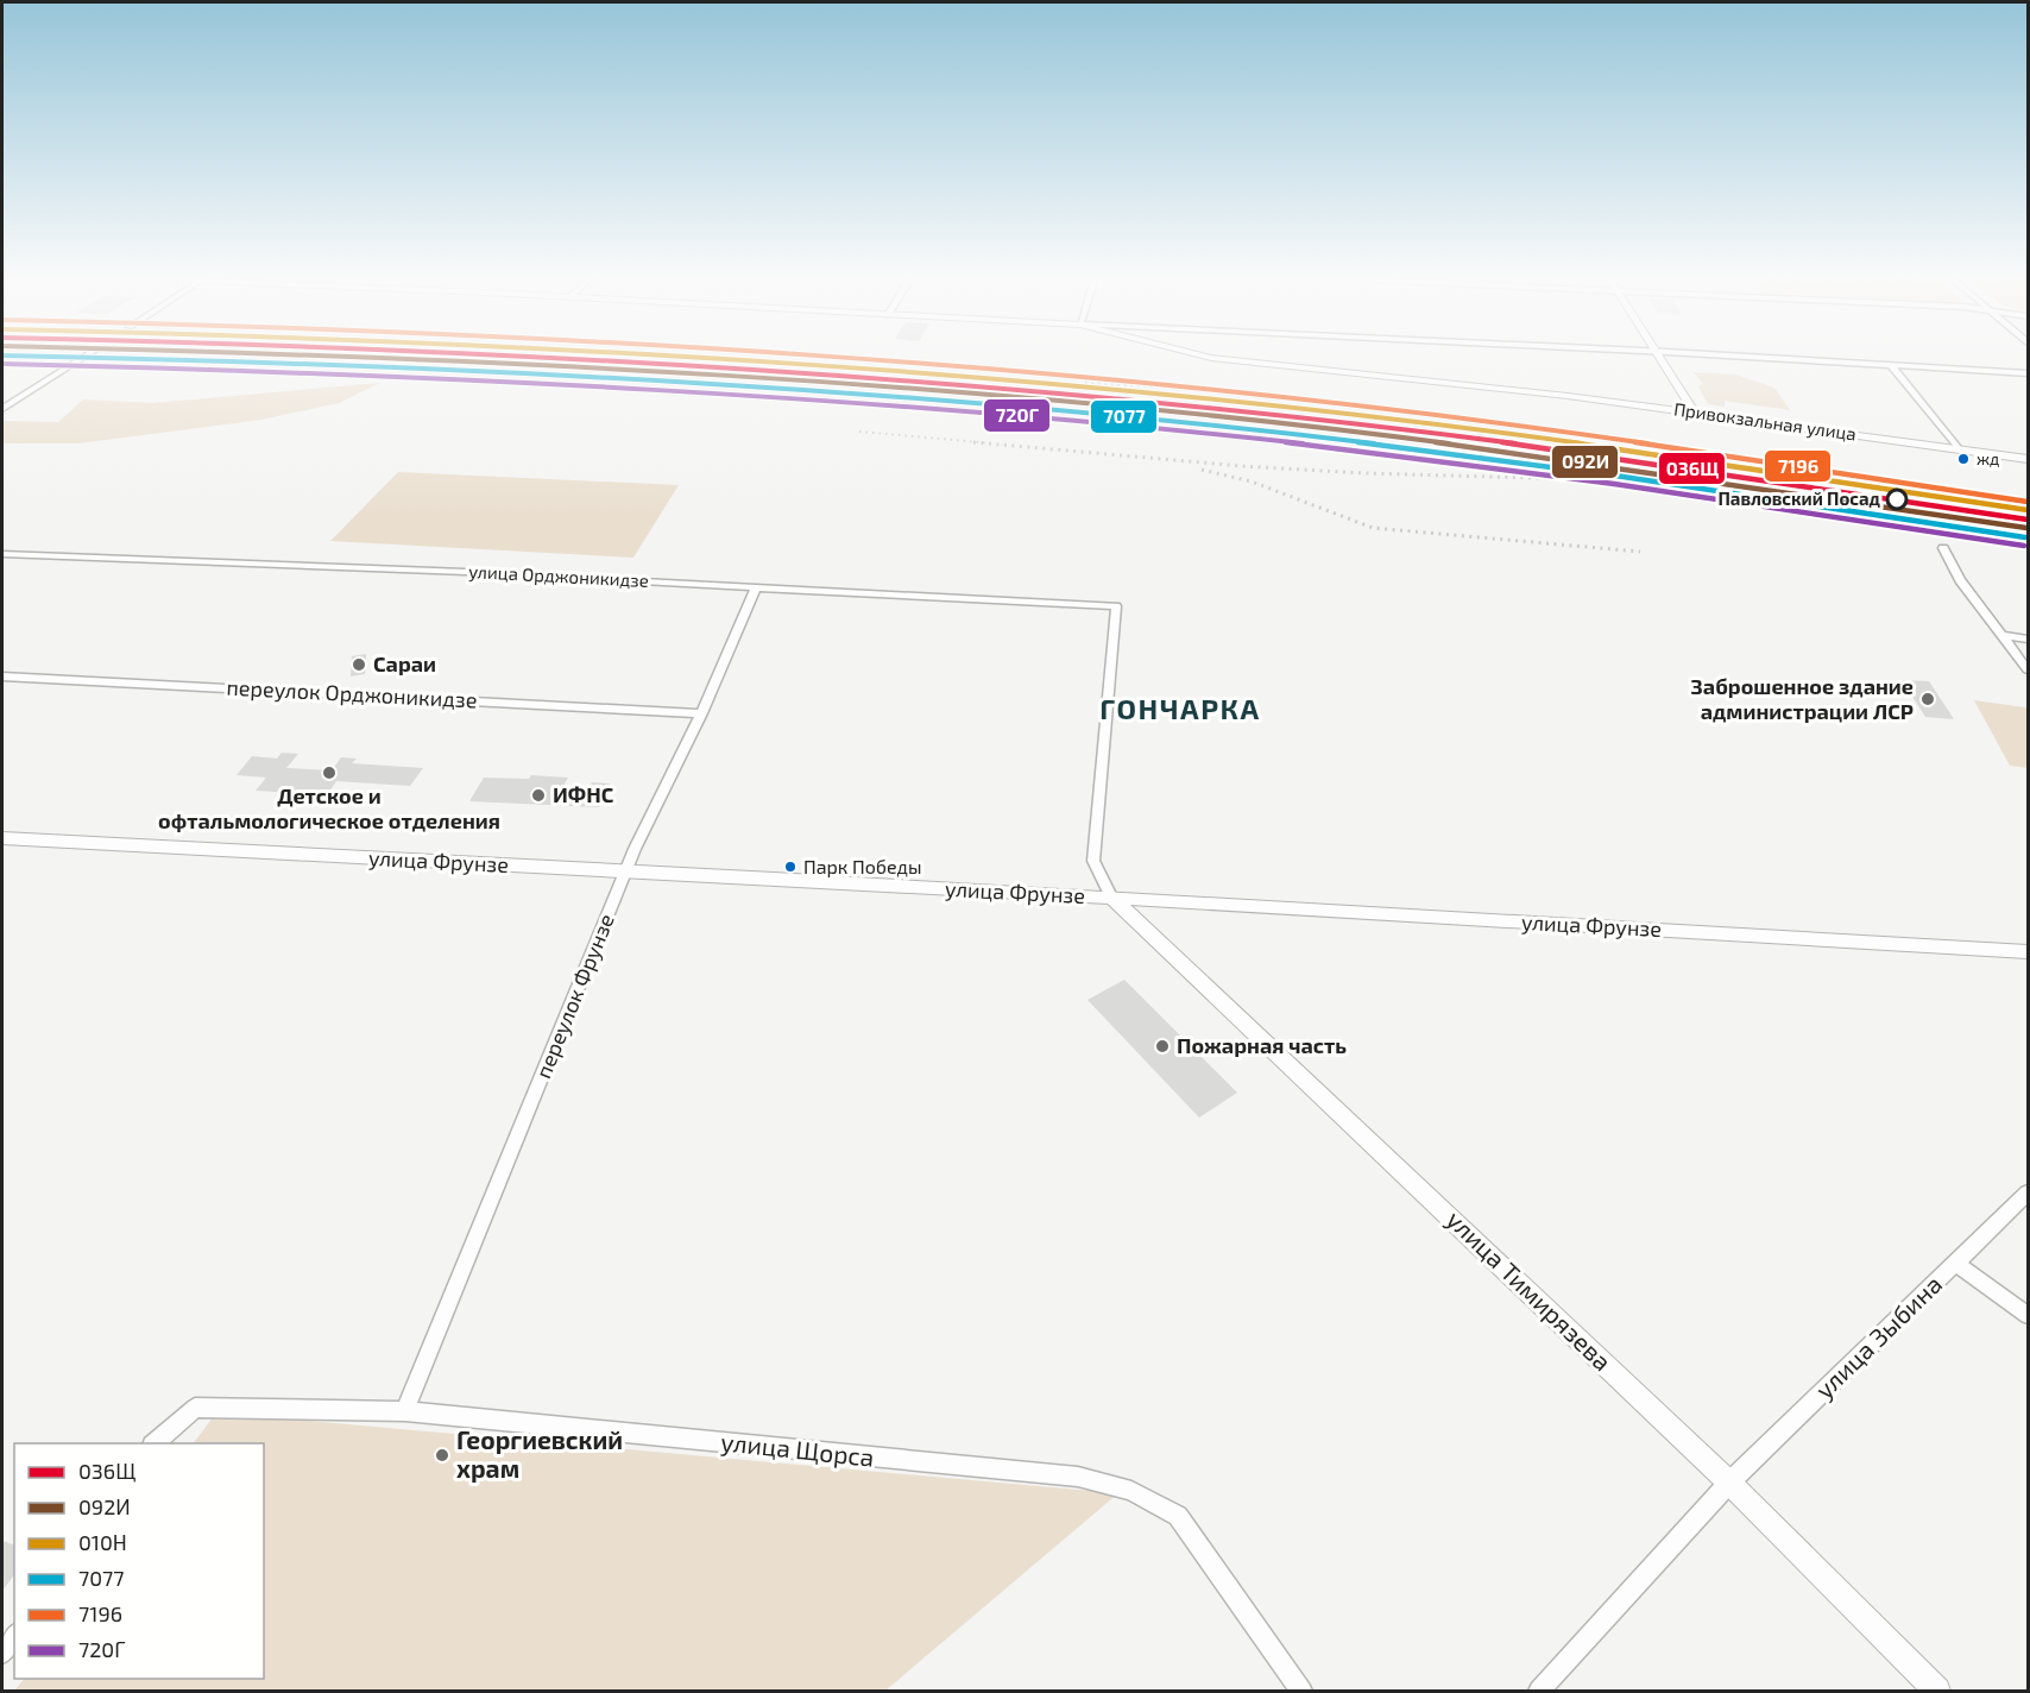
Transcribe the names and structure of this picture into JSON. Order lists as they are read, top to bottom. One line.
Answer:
{"streets":{"main road":["Привокзальная улица","улица Фрунзе","улица Тимирязева"],"street":["улица Орджоникидзе","переулок Орджоникидзе","переулок Фрунзе","улица Зыбина","улица Щорса"]},"crossings":[["улица Орджоникидзе","улица Фрунзе"],["улица Орджоникидзе","переулок Фрунзе"],["улица Орджоникидзе","улица Тимирязева"],["переулок Орджоникидзе","переулок Фрунзе"],["улица Фрунзе","переулок Фрунзе"],["улица Фрунзе","улица Тимирязева"],["переулок Фрунзе","улица Щорса"],["улица Тимирязева","улица Зыбина"]],"districts":["ГОНЧАРКА"],"places":["жд","Павловский Посад","Сараи","Заброшенное здание администрации ЛСР","Детское и офтальмологическое отделения","ИФНС","Парк Победы","Пожарная часть","Георгиевский храм"],"lines":["transit line 036Щ","transit line 092И","transit line 010Н","transit line 7077","transit line 7196","transit line 720Г"],"legend":["036Щ","092И","010Н","7077","7196","720Г"]}
